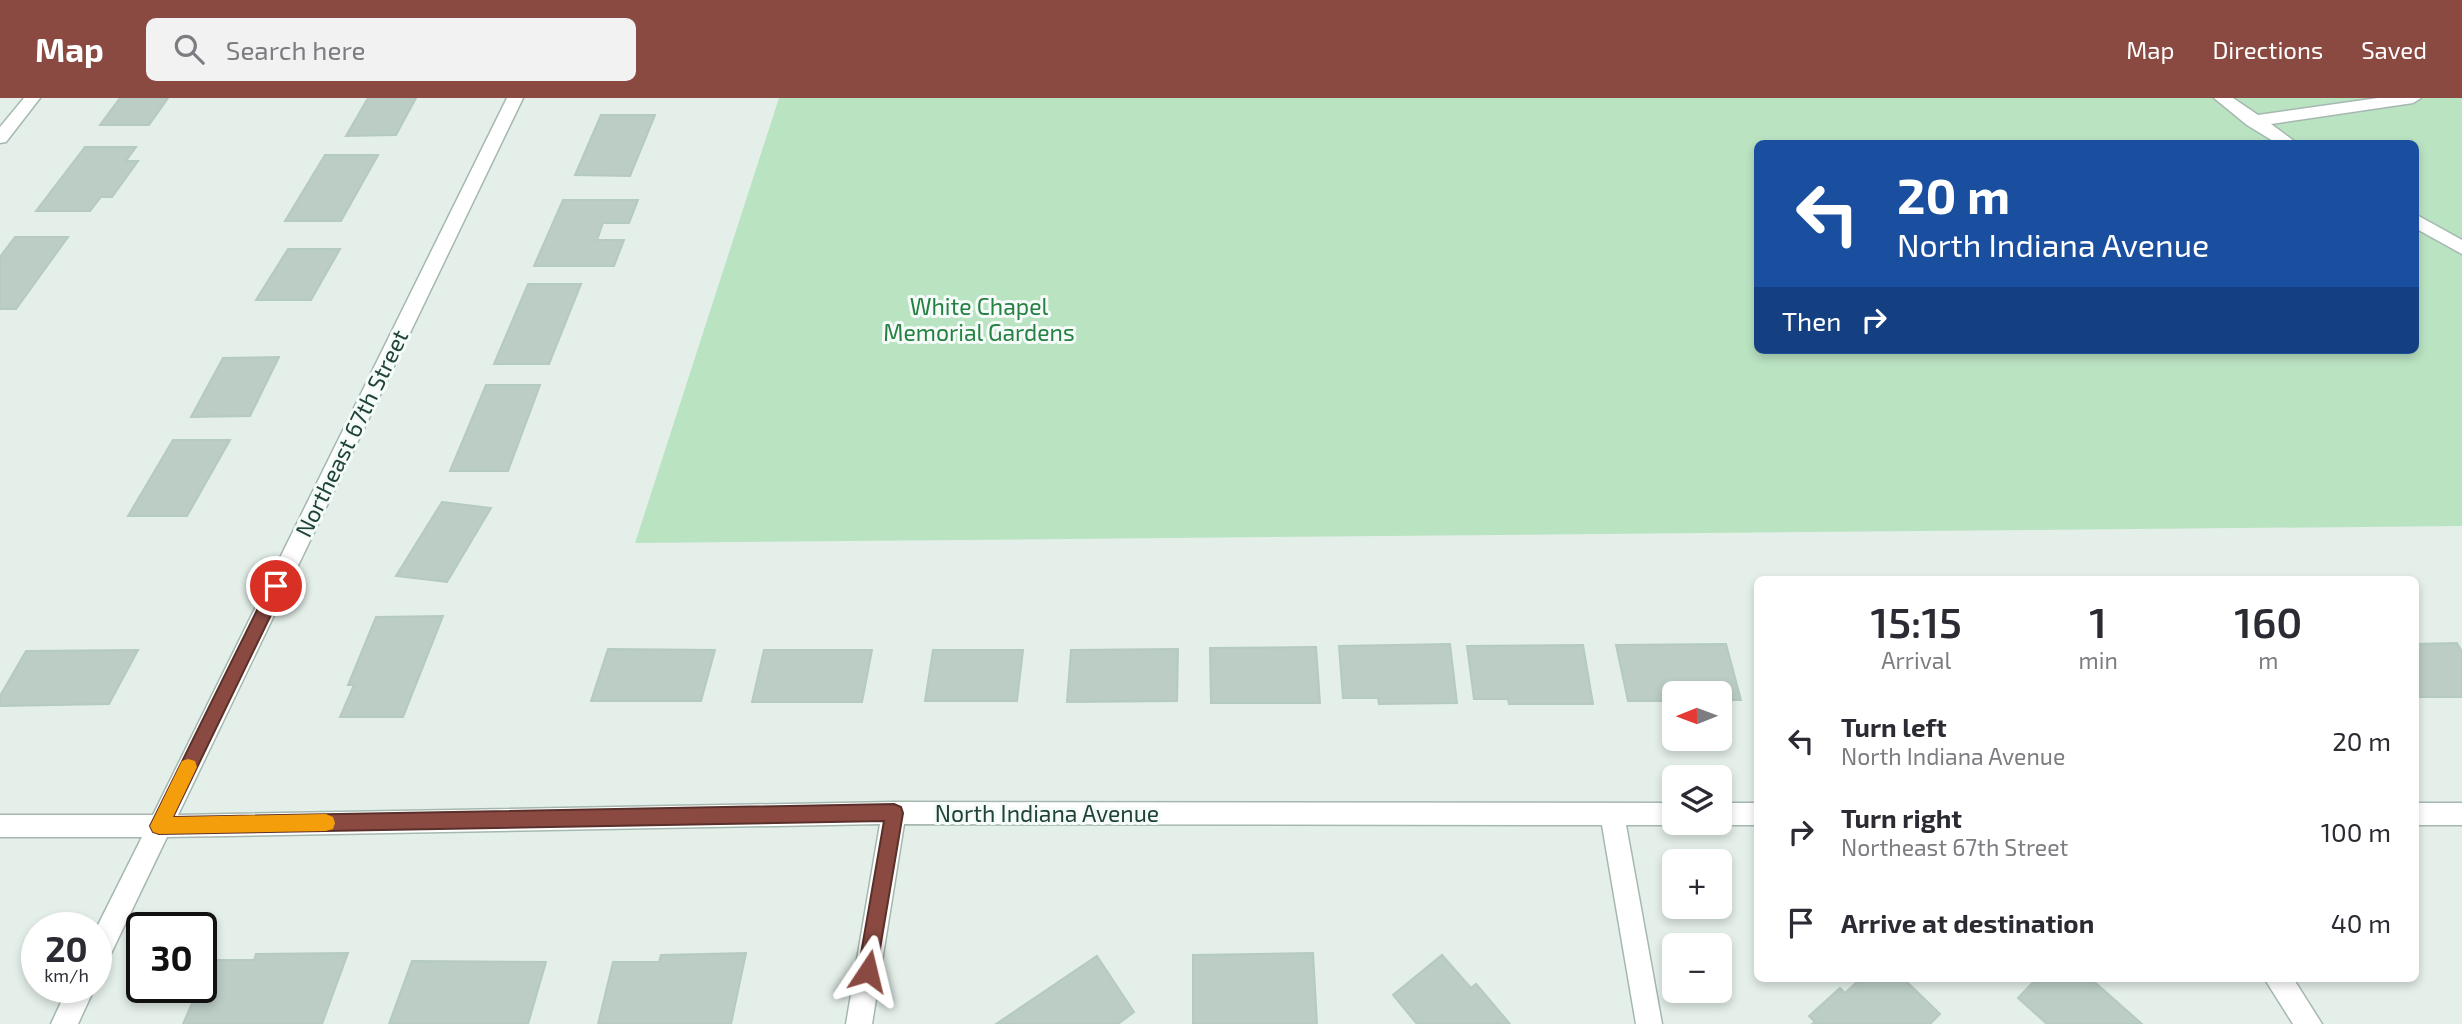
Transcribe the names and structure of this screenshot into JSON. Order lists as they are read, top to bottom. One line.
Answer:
{"streets":{"street":["Northeast 67th Street","North Indiana Avenue"]},"crossings":[["Northeast 67th Street","North Indiana Avenue"]],"parks":["White Chapel Memorial Gardens"],"north":"left","page":{"header":"Map","search":"Search here","nav":["Map","Directions","Saved"],"turn":["20 m","North Indiana Avenue"],"then":"Then","eta":["15:15","Arrival","1","min","160","m"],"map_buttons":["+","−"],"list":[{"name":"Turn left","note":"North Indiana Avenue","value":"20 m"},{"name":"Turn right","note":"Northeast 67th Street","value":"100 m"},{"name":"Arrive at destination","value":"40 m"}],"speed":"20 km/h","limit":"30"}}
